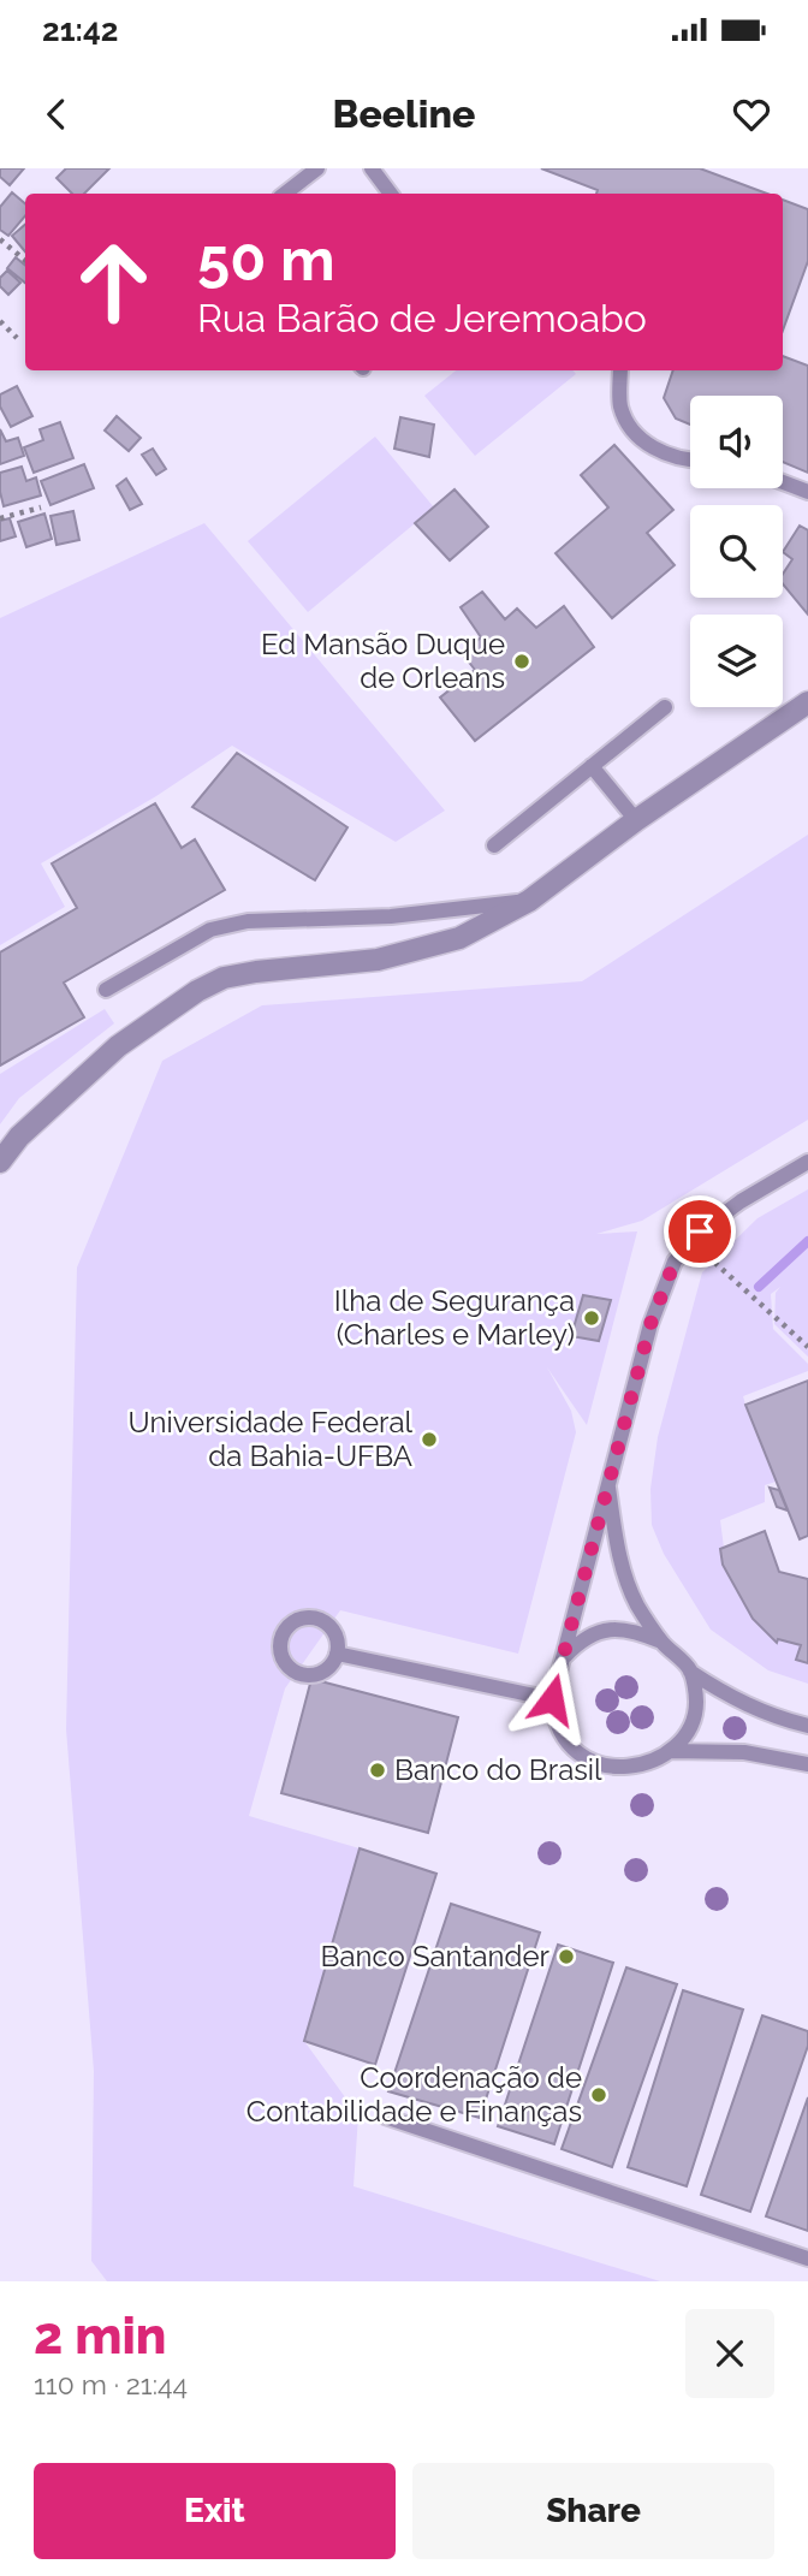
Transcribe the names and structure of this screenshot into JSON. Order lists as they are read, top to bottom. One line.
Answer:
{"places":["Ed Mansão Duque de Orleans","Ilha de Segurança (Charles e Marley)","Universidade Federal da Bahia-UFBA","Banco do Brasil","Banco Santander","Coordenação de Contabilidade e Finanças"],"page":{"status":"21:42","header":"Beeline","turn":["50 m","Rua Barão de Jeremoabo"],"heading":["2 min","110 m · 21:44"],"buttons":["Exit","Share"]}}
